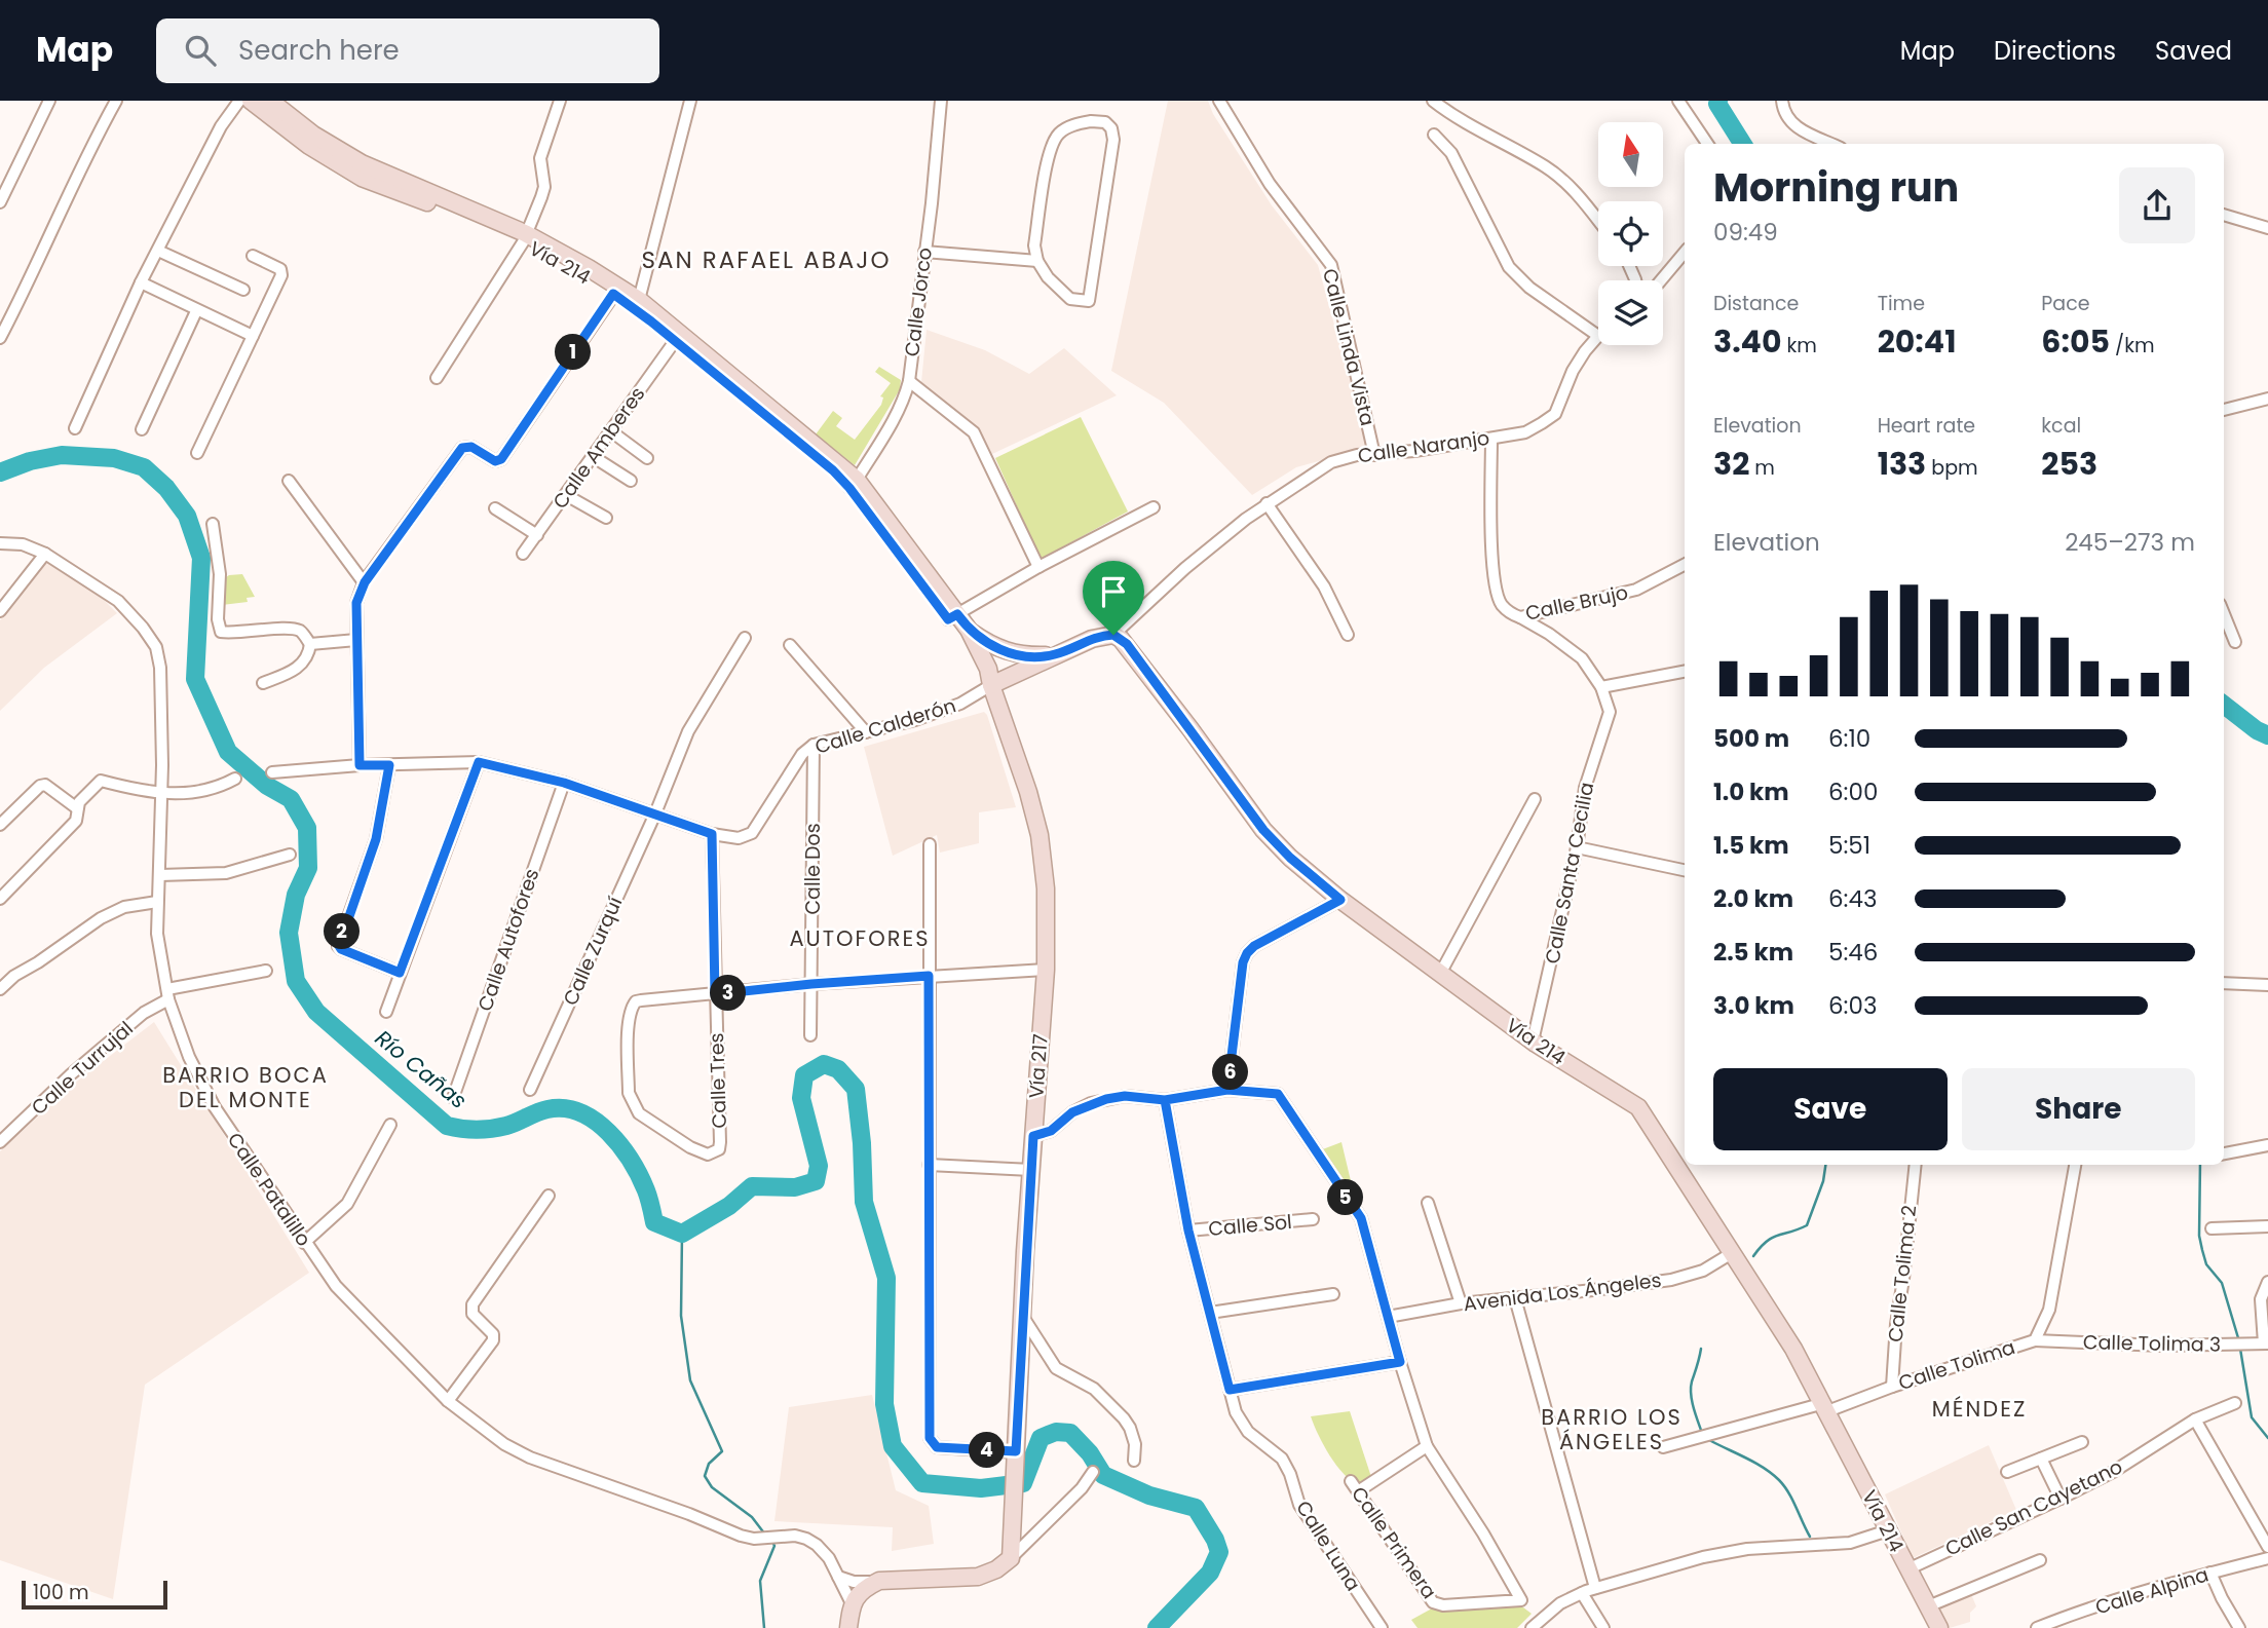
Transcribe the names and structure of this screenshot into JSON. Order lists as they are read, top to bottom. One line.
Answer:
{"streets":{"main road":["Vía 214","Vía 217"],"street":["Calle Jorco","Calle Linda Vista","Calle Naranjo","Calle Amberes","Calle Brujo","Calle Calderón","Calle Dos","Calle Santa Cecilia","Calle Autofores","Calle Zurquí","Calle Turrujal","Calle Tres","Calle Patalillo","Calle Sol","Calle Tolima 2","Avenida Los Ángeles","Calle Tolima 3","Calle Tolima","Calle San Cayetano","Calle Primera","Calle Luna","Calle Alpina"]},"crossings":[["Vía 214","Calle Jorco"],["Vía 214","Calle Naranjo"],["Vía 214","Calle Amberes"],["Vía 214","Calle Calderón"],["Vía 214","Calle Santa Cecilia"],["Vía 214","Vía 217"],["Vía 214","Avenida Los Ángeles"],["Vía 214","Calle Tolima"],["Vía 214","Calle San Cayetano"],["Calle Linda Vista","Calle Naranjo"],["Calle Naranjo","Calle Brujo"],["Calle Brujo","Calle Santa Cecilia"],["Calle Calderón","Calle Dos"],["Calle Calderón","Calle Autofores"],["Calle Calderón","Calle Zurquí"],["Calle Calderón","Vía 217"],["Calle Calderón","Calle Tres"],["Calle Turrujal","Calle Patalillo"],["Calle Sol","Calle Luna"],["Calle Tolima 2","Calle Tolima"],["Calle Tolima 3","Calle Tolima"]],"districts":["SAN RAFAEL ABAJO","AUTOFORES","BARRIO BOCA DEL MONTE","MÉNDEZ","BARRIO LOS ÁNGELES"],"water":["Río Cañas"],"scale_bar":"100 m","north":"top","page":{"header":"Map","search":"Search here","nav":["Map","Directions","Saved"],"heading":["Morning run","09:49"],"stats":[["Distance","3.40 km"],["Time","20:41"],["Pace","6:05 /km"],["Elevation","32 m"],["Heart rate","133 bpm"],["kcal","253"]],"pins":["1","2","3","6","5","4"],"chart":["Elevation","245–273 m"],"list":[{"name":"500 m","note":"6:10"},{"name":"1.0 km","note":"6:00"},{"name":"1.5 km","note":"5:51"},{"name":"2.0 km","note":"6:43"},{"name":"2.5 km","note":"5:46"},{"name":"3.0 km","note":"6:03"}],"buttons":["Save","Share"],"scale":"100 m"}}
